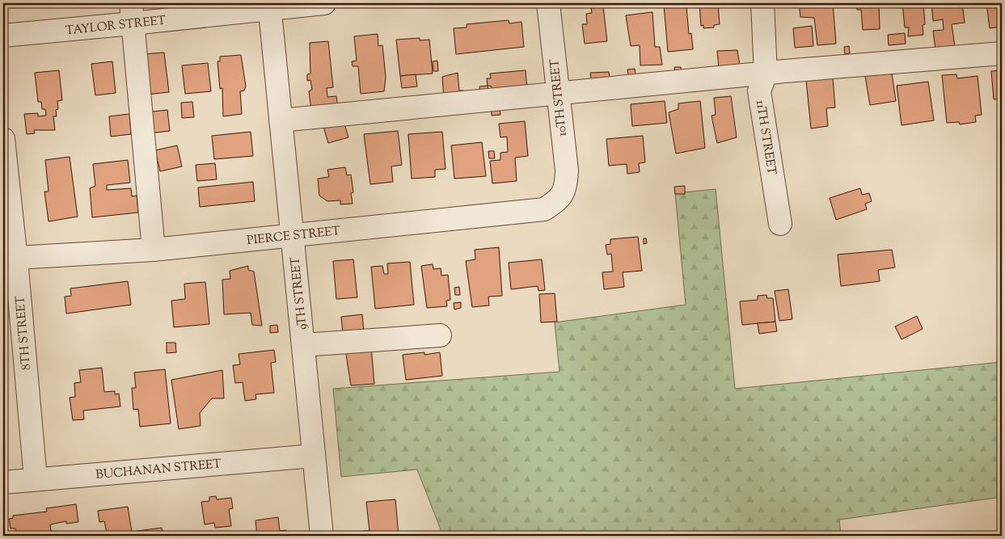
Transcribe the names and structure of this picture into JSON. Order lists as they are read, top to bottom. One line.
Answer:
{"streets":{"street":["TAYLOR STREET","10TH STREET","11TH STREET","PIERCE STREET","9TH STREET","8TH STREET","BUCHANAN STREET"]},"crossings":[["TAYLOR STREET","9TH STREET"],["10TH STREET","PIERCE STREET"],["PIERCE STREET","9TH STREET"],["PIERCE STREET","8TH STREET"],["9TH STREET","BUCHANAN STREET"],["8TH STREET","BUCHANAN STREET"]]}
